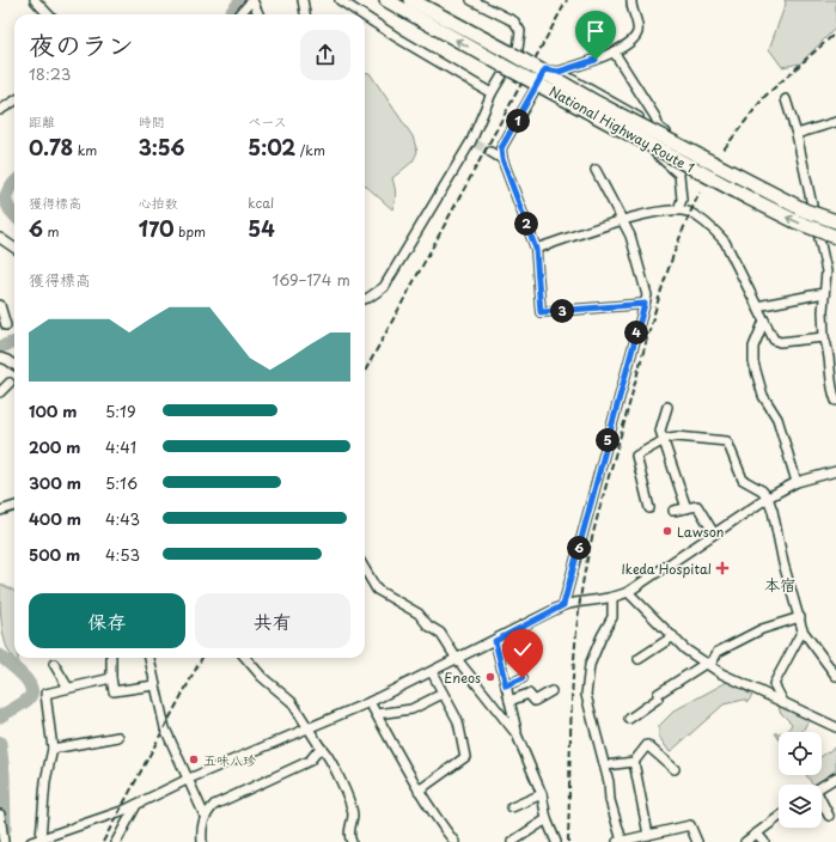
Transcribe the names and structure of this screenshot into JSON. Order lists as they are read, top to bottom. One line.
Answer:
{"streets":{"highway":["National Highway Route 1"]},"districts":["本宿"],"places":{"other":["Lawson","Eneos","五味八珍"],"health":["Ikeda Hospital"]},"page":{"heading":["夜のラン","18:23"],"stats":[["距離","0.78 km"],["時間","3:56"],["ペース","5:02 /km"],["獲得標高","6 m"],["心拍数","170 bpm"],["kcal","54"]],"pins":["1","2","3","4","5","6"],"chart":["獲得標高","169–174 m"],"list":[{"name":"100 m","note":"5:19"},{"name":"200 m","note":"4:41"},{"name":"300 m","note":"5:16"},{"name":"400 m","note":"4:43"},{"name":"500 m","note":"4:53"}],"buttons":["保存","共有"]}}
